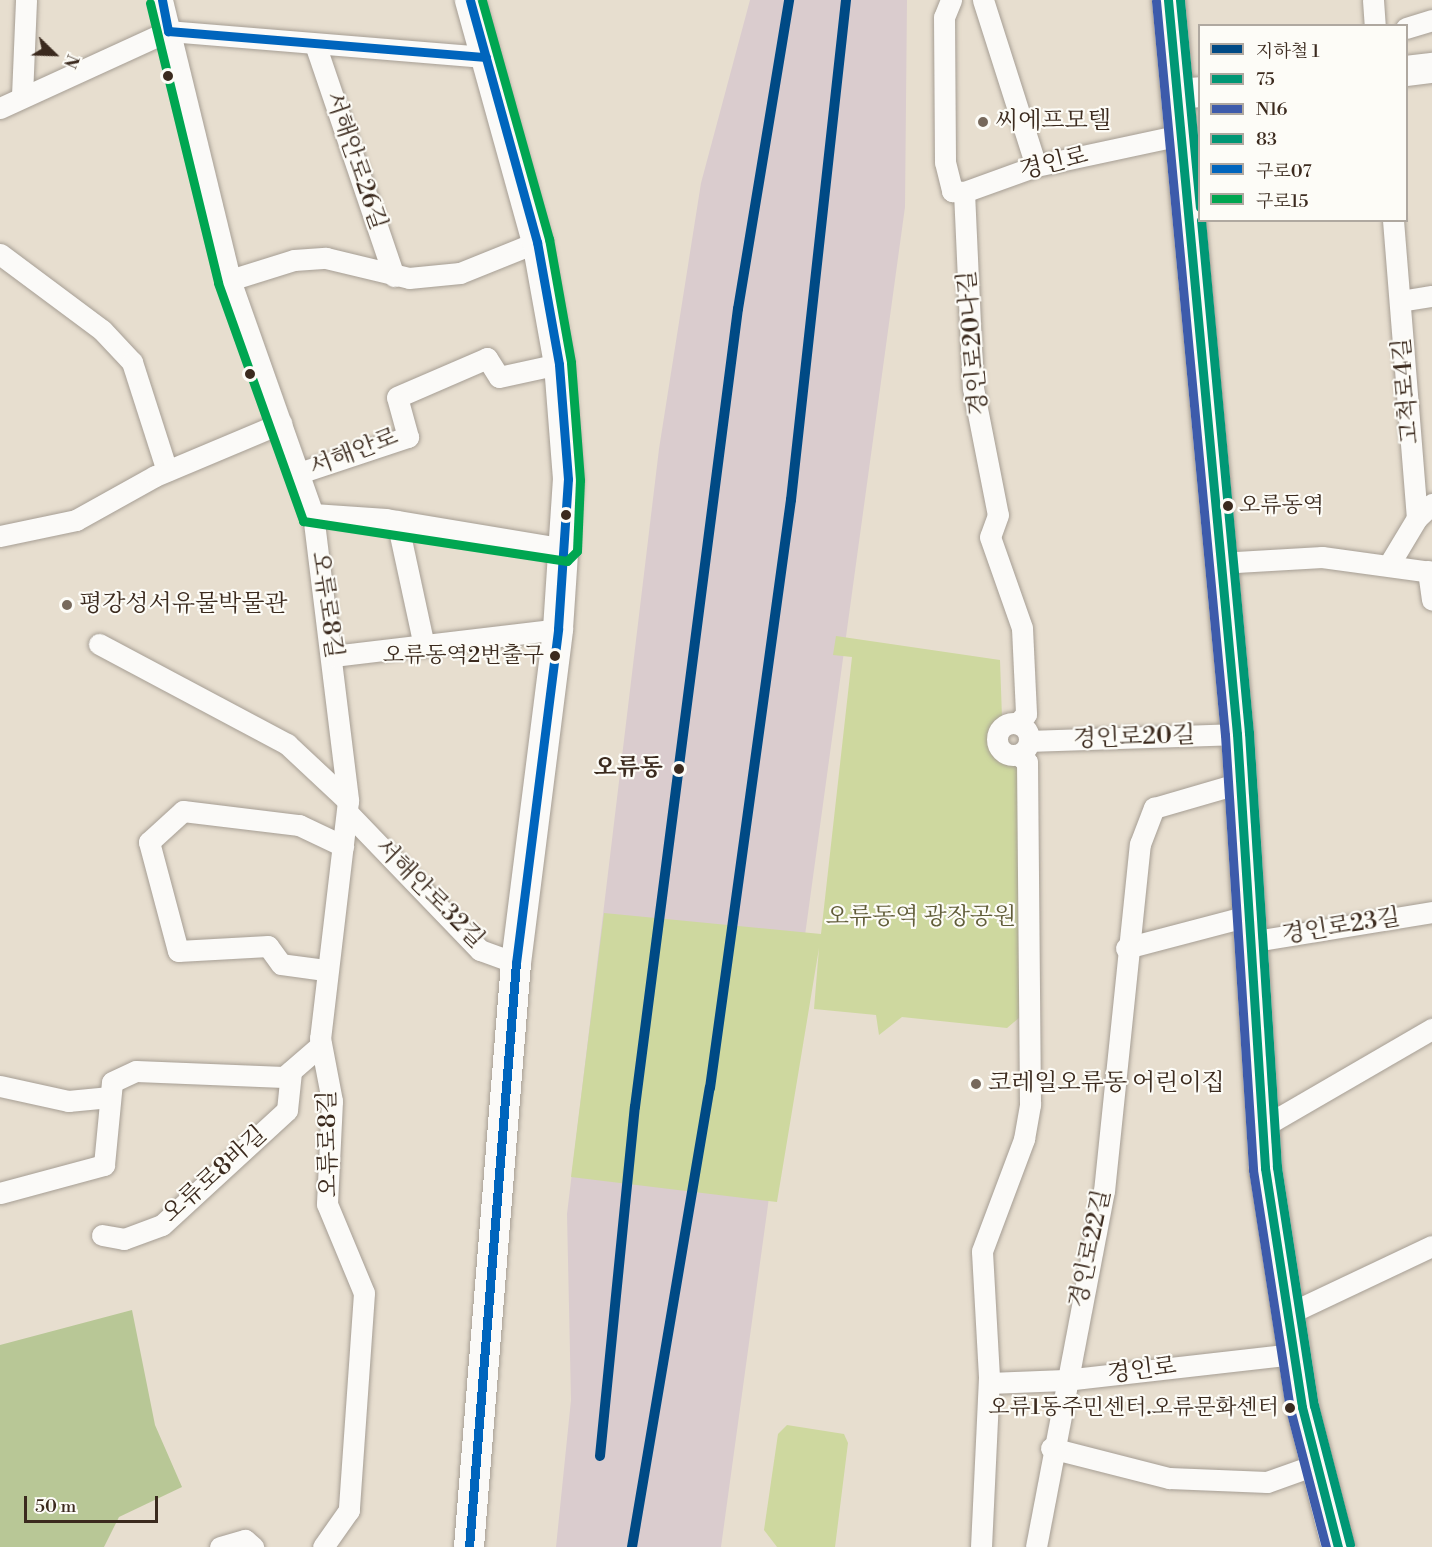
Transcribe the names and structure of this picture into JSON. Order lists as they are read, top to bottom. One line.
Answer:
{"streets":{"street":["서해안로26길","경인로","경인로20나길","고척로4길","서해안로","오류로8길","경인로20길","서해안로32길","경인로23길","오류로8바길","경인로22길"]},"crossings":[["경인로","경인로20나길"],["경인로","경인로22길"],["서해안로","오류로8길"],["오류로8길","서해안로32길"]],"parks":["오류동역 광장공원"],"places":["씨에프모텔","오류동역","평강성서유물박물관","오류동역2번출구","오류동","코레일오류동 어린이집","오류1동주민센터.오류문화센터"],"lines":["metro line 1","transit line 75","transit line 83","transit line 구로07","transit line 구로15","transit line N16"],"legend":["지하철 1","75","N16","83","구로07","구로15"],"scale_bar":"50 m","north":"bottom right"}
